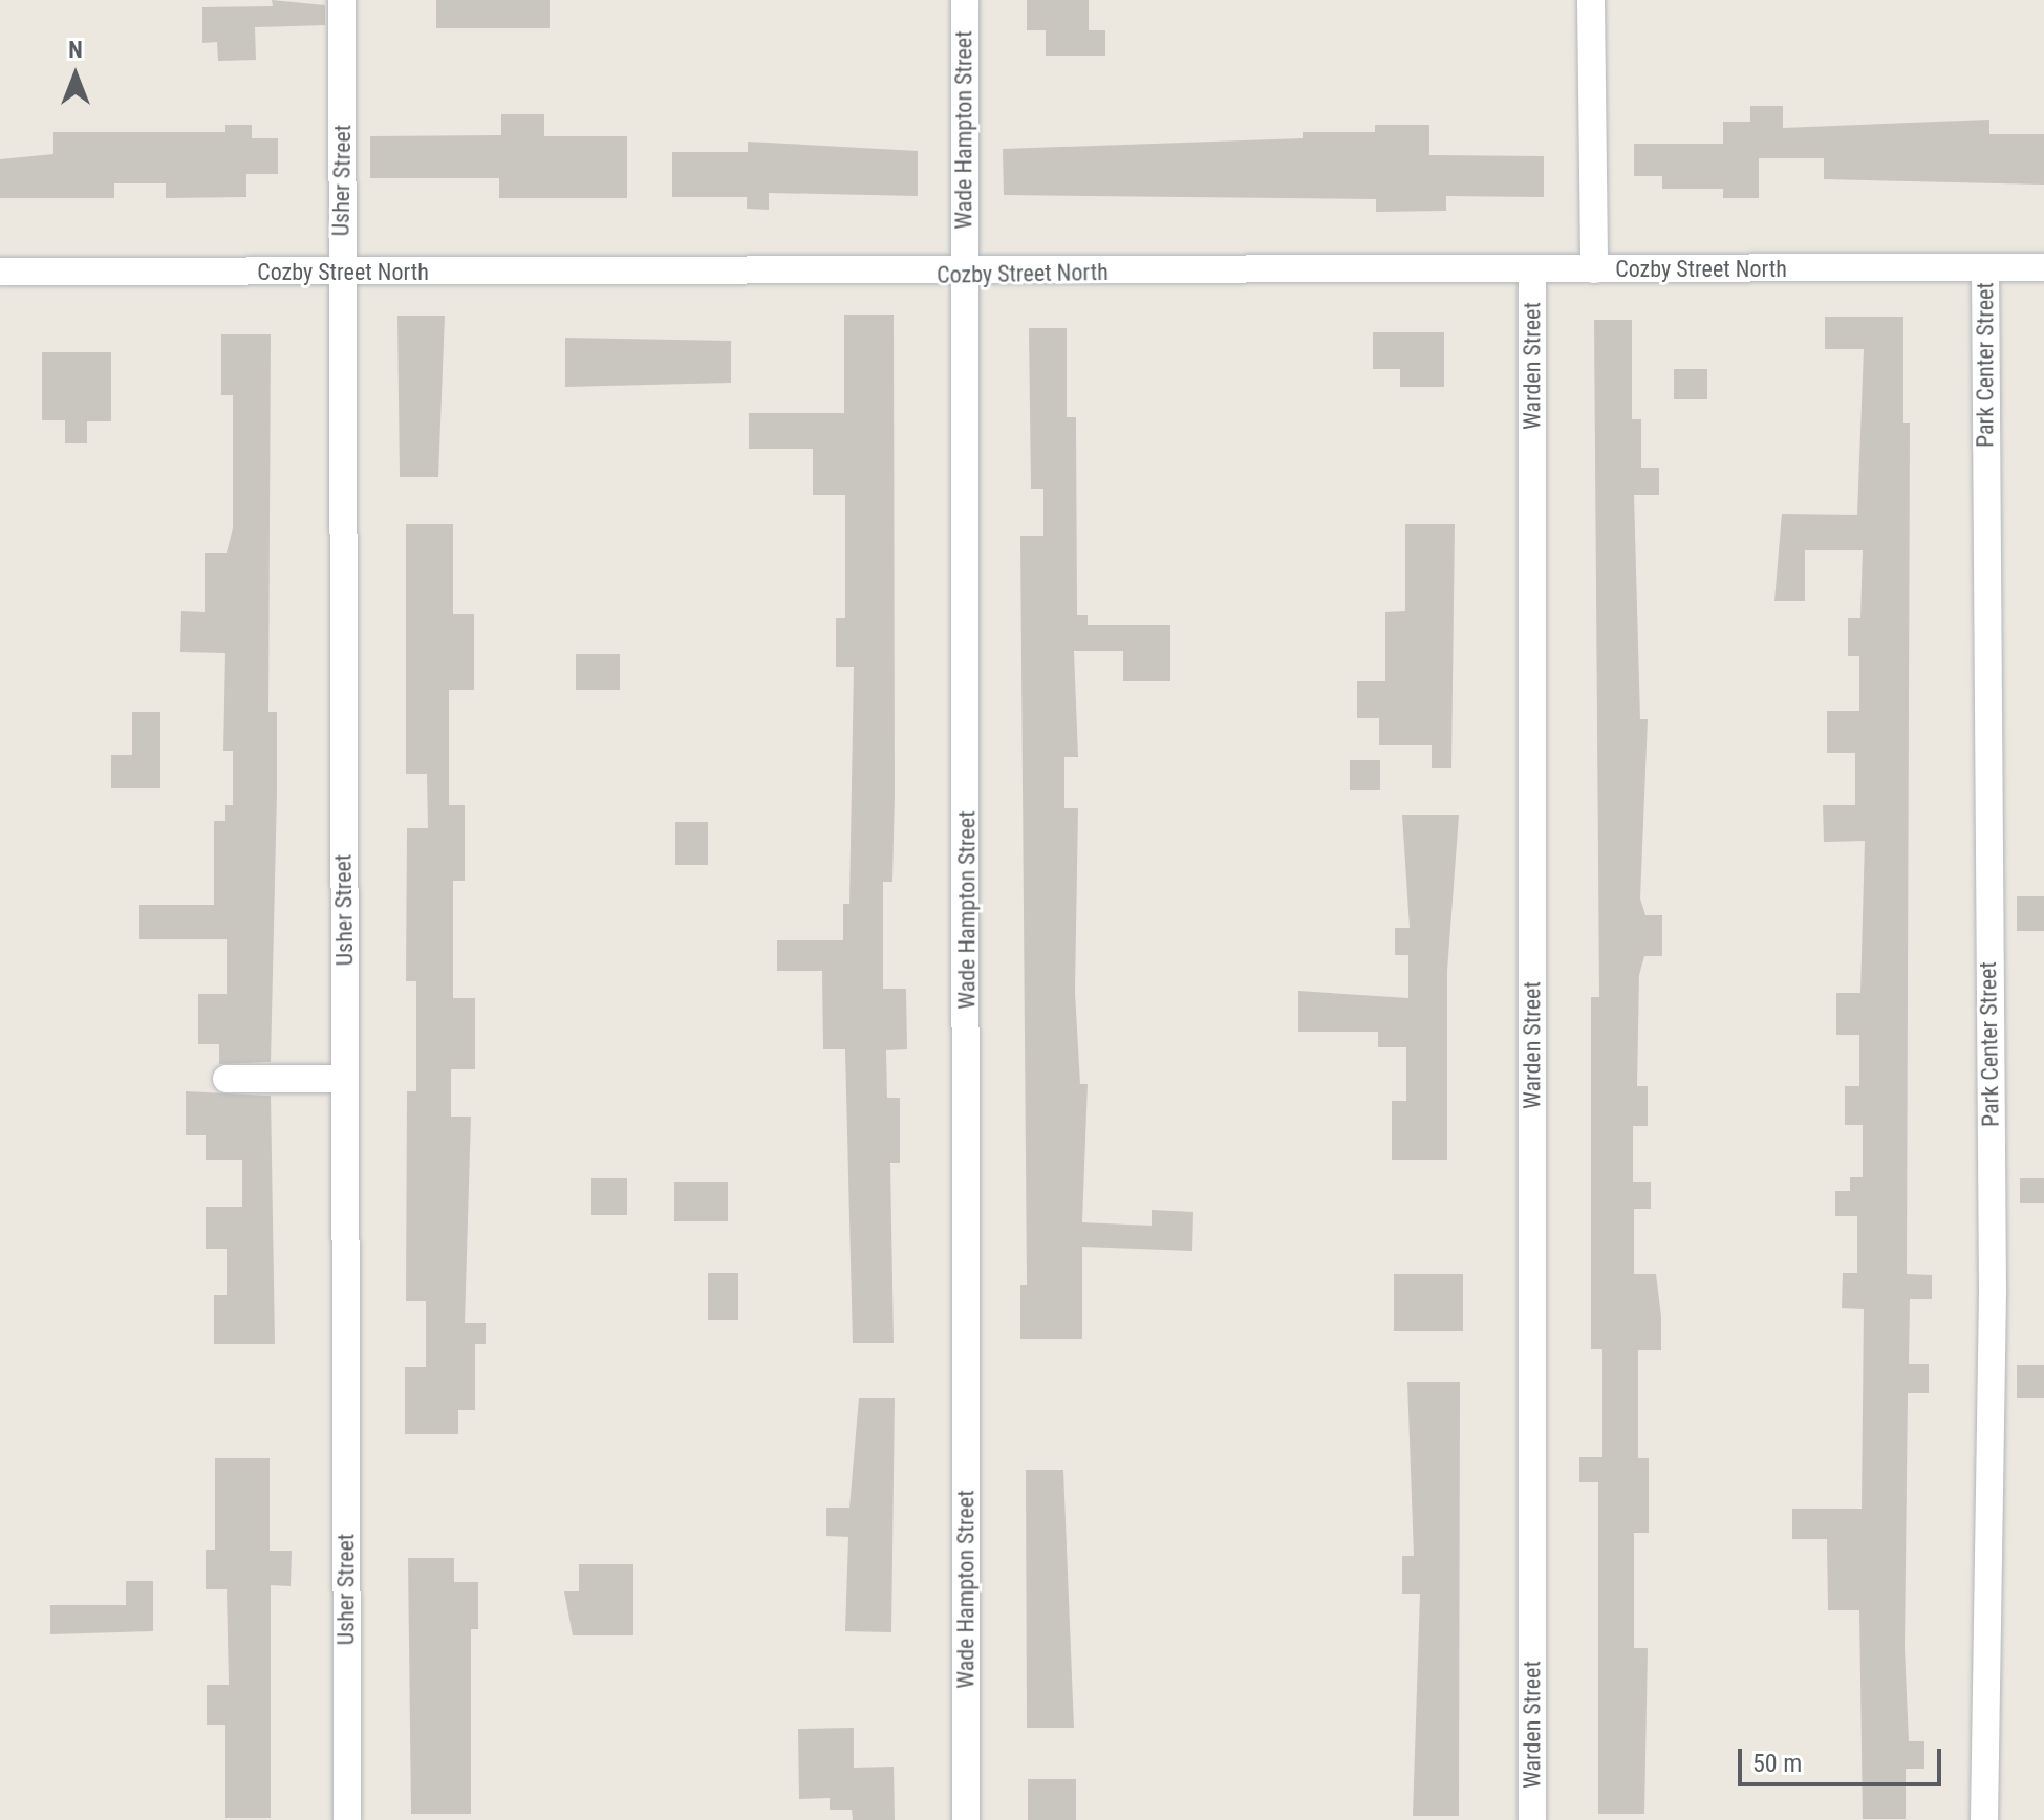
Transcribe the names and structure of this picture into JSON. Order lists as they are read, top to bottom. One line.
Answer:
{"streets":{"street":["Wade Hampton Street","Usher Street","Cozby Street North","Park Center Street","Warden Street"]},"crossings":[["Wade Hampton Street","Cozby Street North"],["Usher Street","Cozby Street North"],["Cozby Street North","Park Center Street"],["Cozby Street North","Warden Street"]],"scale_bar":"50 m","north":"top"}
